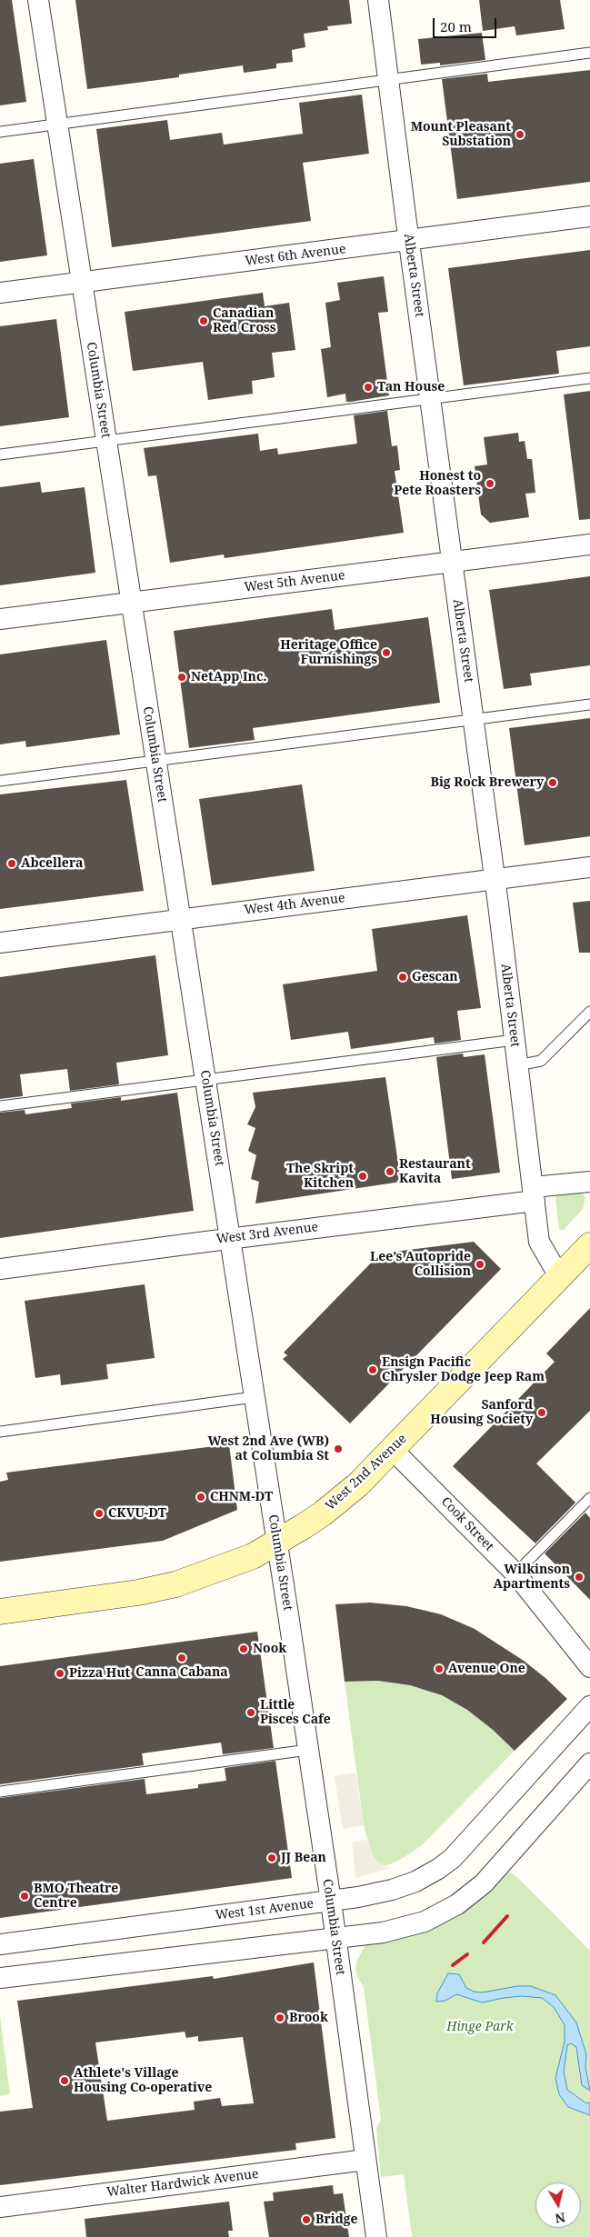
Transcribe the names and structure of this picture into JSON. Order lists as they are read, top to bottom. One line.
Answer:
{"streets":{"main road":["West 2nd Avenue"],"street":["West 6th Avenue","Alberta Street","Columbia Street","West 5th Avenue","West 4th Avenue","West 3rd Avenue","Cook Street","West 1st Avenue","Walter Hardwick Avenue"]},"crossings":[["West 6th Avenue","Alberta Street"],["West 6th Avenue","Columbia Street"],["Alberta Street","West 5th Avenue"],["Alberta Street","West 4th Avenue"],["Alberta Street","West 3rd Avenue"],["Alberta Street","West 2nd Avenue"],["Columbia Street","West 5th Avenue"],["Columbia Street","West 4th Avenue"],["Columbia Street","West 3rd Avenue"],["Columbia Street","West 2nd Avenue"],["Columbia Street","West 1st Avenue"],["Columbia Street","Walter Hardwick Avenue"],["West 2nd Avenue","Cook Street"]],"parks":["Hinge Park"],"places":["Mount Pleasant Substation","Canadian Red Cross","Tan House","Honest to Pete Roasters","Heritage Office Furnishings","NetApp Inc.","Big Rock Brewery","Abcellera","Gescan","Restaurant Kavita","The Skript Kitchen","Lee’s Autopride Collision","Ensign Pacific Chrysler Dodge Jeep Ram","Sanford Housing Society","West 2nd Ave (WB) at Columbia St","CHNM-DT","CKVU-DT","Wilkinson Apartments","Nook","Canna Cabana","Avenue One","Pizza Hut","Little Pisces Cafe","JJ Bean","BMO Theatre Centre","Brook","Athlete's Village Housing Co-operative","Bridge"],"scale_bar":"20 m","north":"bottom"}
